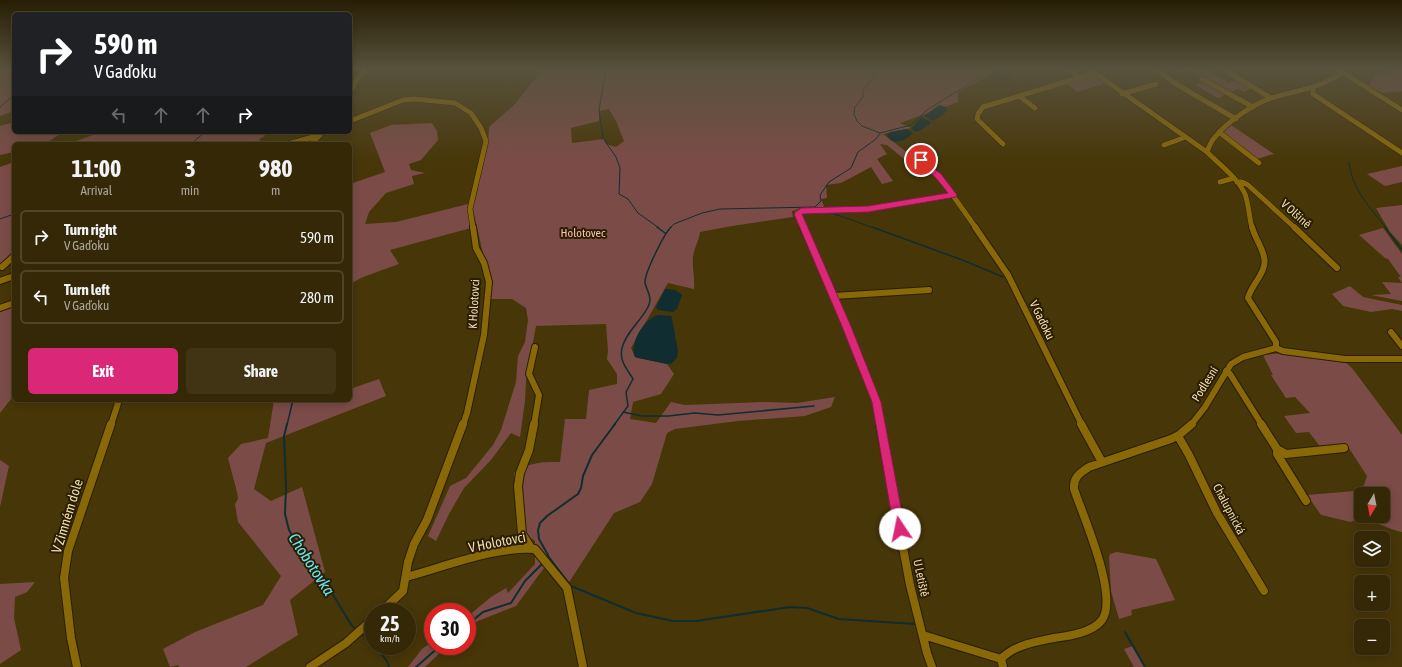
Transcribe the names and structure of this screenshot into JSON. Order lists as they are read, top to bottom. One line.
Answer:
{"streets":{"street":["V Olšině","K Holotovci","V Gaďoku","Podlesní","Chalupnická","V Zimném dole","V Holotovci","U Letiště"]},"crossings":[["K Holotovci","V Holotovci"],["V Gaďoku","Podlesní"],["V Gaďoku","U Letiště"],["Podlesní","Chalupnická"]],"water":["Chobotovka"],"parks":["Holotovec"],"north":"bottom","page":{"turn":["590 m","V Gaďoku"],"eta":["11:00","Arrival","3","min","980","m"],"list":[{"name":"Turn right","note":"V Gaďoku","value":"590 m"},{"name":"Turn left","note":"V Gaďoku","value":"280 m"}],"buttons":["Exit","Share"],"map_buttons":["+","−"],"speed":"25 km/h","limit":"30"}}
